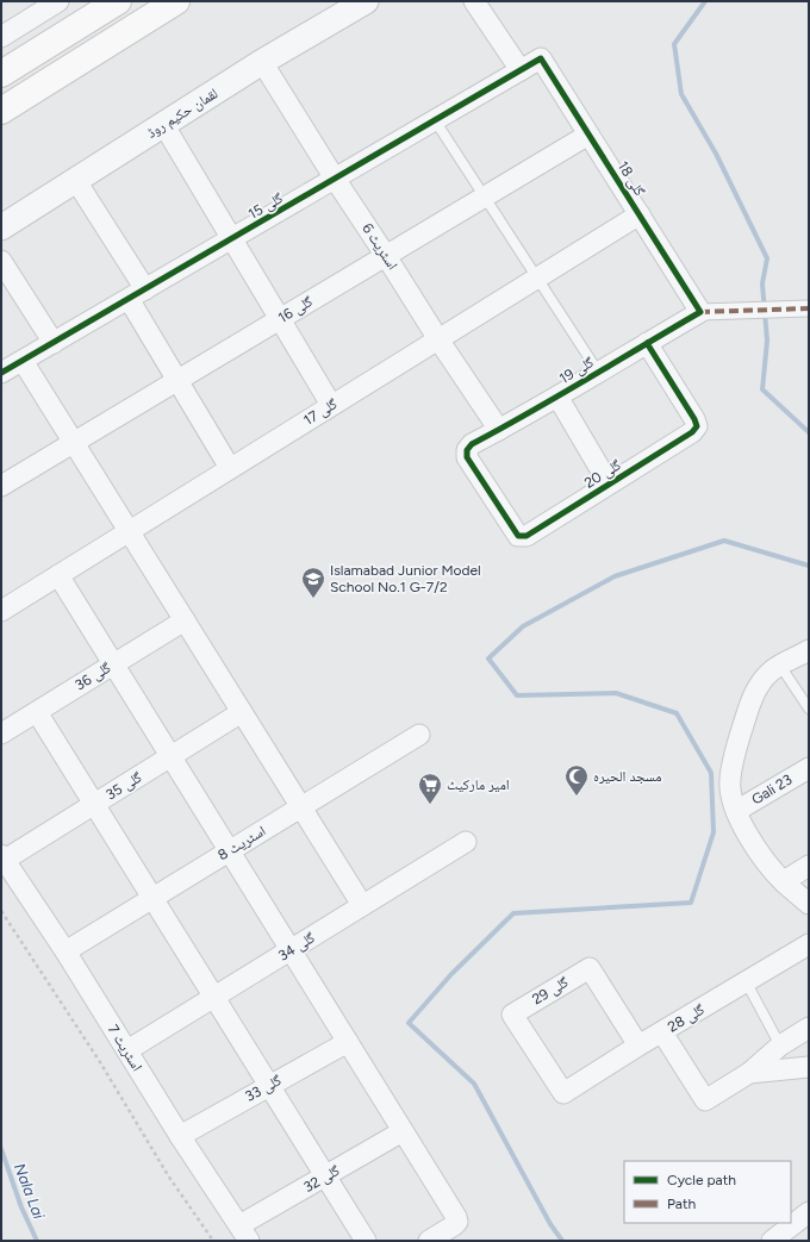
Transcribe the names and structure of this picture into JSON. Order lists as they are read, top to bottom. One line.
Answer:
{"streets":{"street":["لقمان حکیم روڈ","گلی 18","گلی 15","اسٹریٹ 6","گلی 16","گلی 19","گلی 17","گلی 20","گلی 36","گلی 35","Gali 23","اسٹریٹ 8","گلی 34","گلی 29","گلی 28","اسٹریٹ 7","گلی 33","گلی 32"]},"crossings":[["لقمان حکیم روڈ","اسٹریٹ 6"],["گلی 18","گلی 15"],["گلی 18","گلی 16"],["گلی 18","گلی 19"],["گلی 18","گلی 17"],["گلی 15","اسٹریٹ 6"],["اسٹریٹ 6","گلی 16"],["اسٹریٹ 6","گلی 19"],["اسٹریٹ 6","گلی 17"],["گلی 19","گلی 20"],["گلی 35","اسٹریٹ 7"],["اسٹریٹ 8","اسٹریٹ 7"],["گلی 34","اسٹریٹ 7"],["گلی 29","گلی 28"],["اسٹریٹ 7","گلی 33"],["اسٹریٹ 7","گلی 32"]],"water":["Nala Lai"],"places":{"school or university":["Islamabad Junior Model School No.1 G-7/2"],"mosque":["مسجد الحیرہ"],"supermarket":["امیر مارکیٹ"]},"legend":["Cycle path","Path"]}
